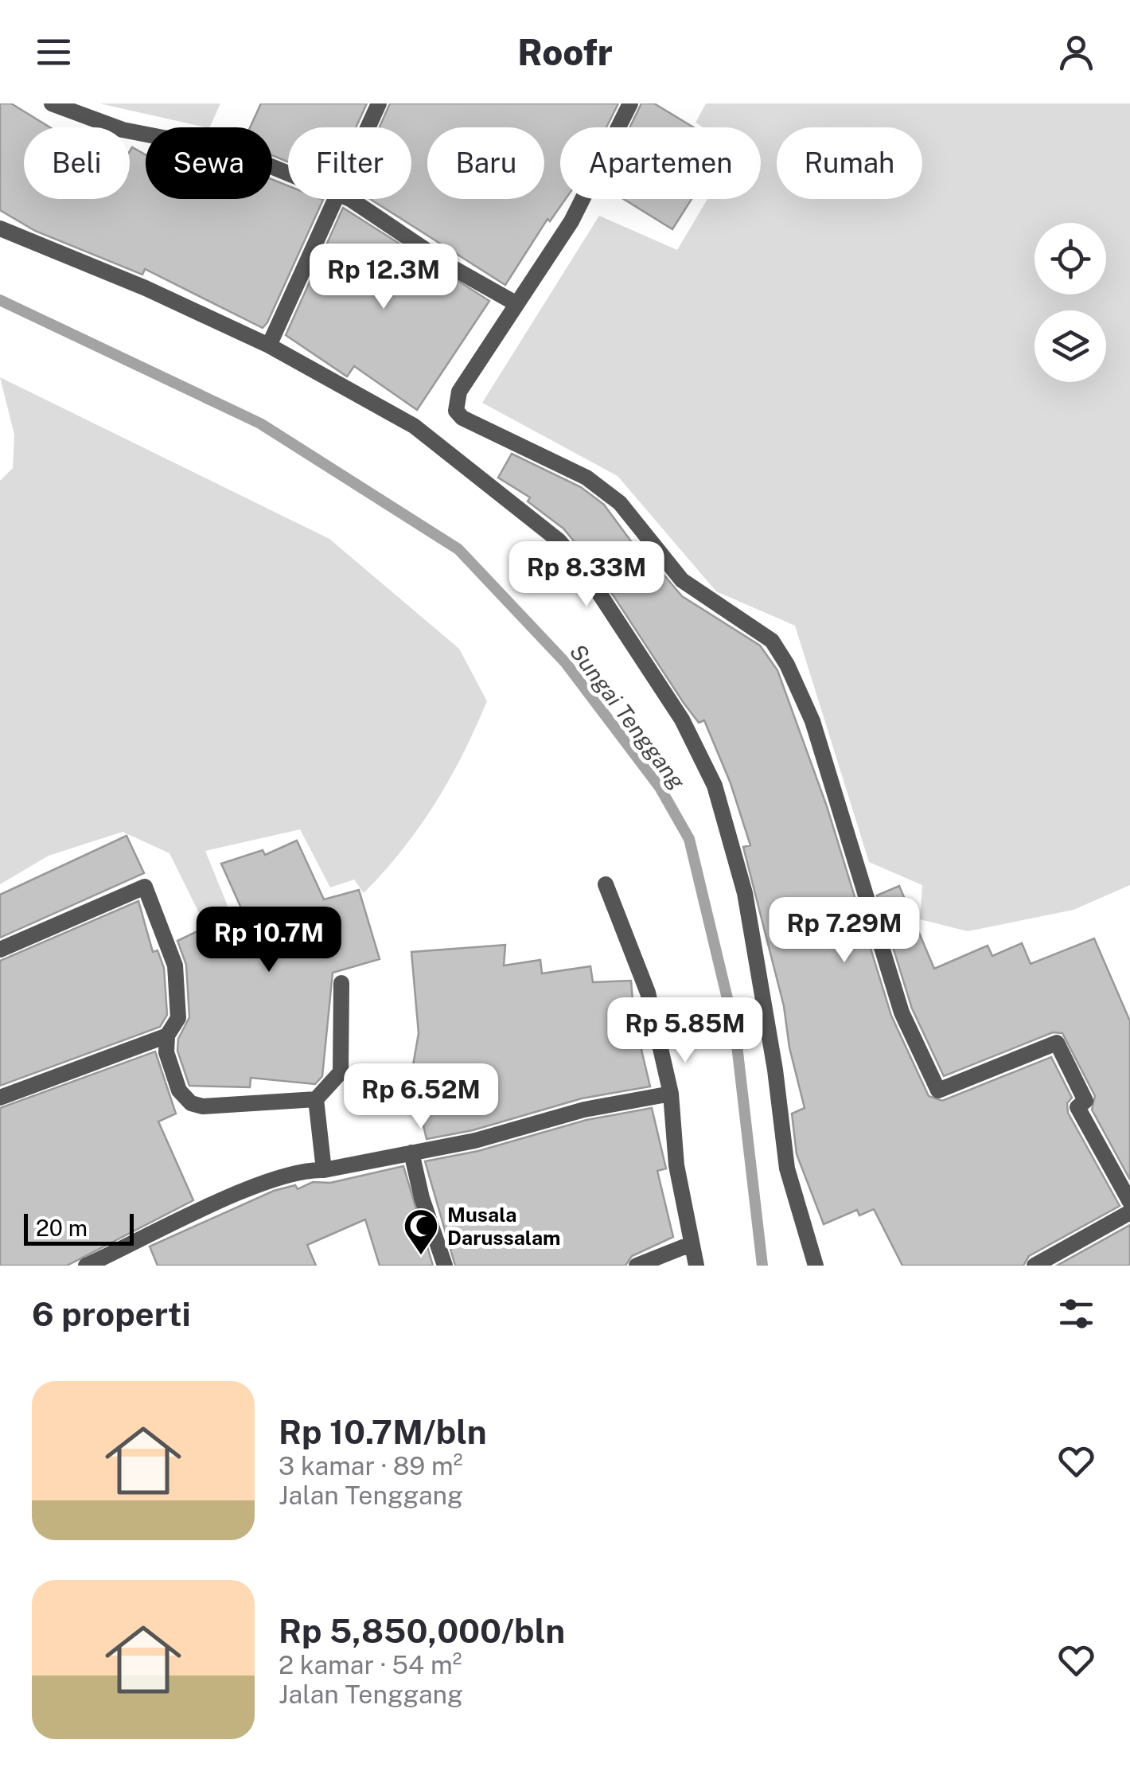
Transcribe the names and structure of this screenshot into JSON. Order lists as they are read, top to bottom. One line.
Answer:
{"water":["Sungai Tenggang"],"places":{"mosque":["Musala Darussalam"]},"scale_bar":"20 m","page":{"header":"Roofr","chip":["Beli","Sewa","Filter","Baru","Apartemen","Rumah"],"price":["Rp 12.3M","Rp 8.33M","Rp 7.29M","Rp 10.7M","Rp 5.85M","Rp 6.52M"],"scale":"20 m","heading":"6 properti","list":[{"name":"Rp 10.7M/bln","note":"3 kamar · 89 m² · Jalan Tenggang"},{"name":"Rp 5,850,000/bln","note":"2 kamar · 54 m² · Jalan Tenggang"}]}}
